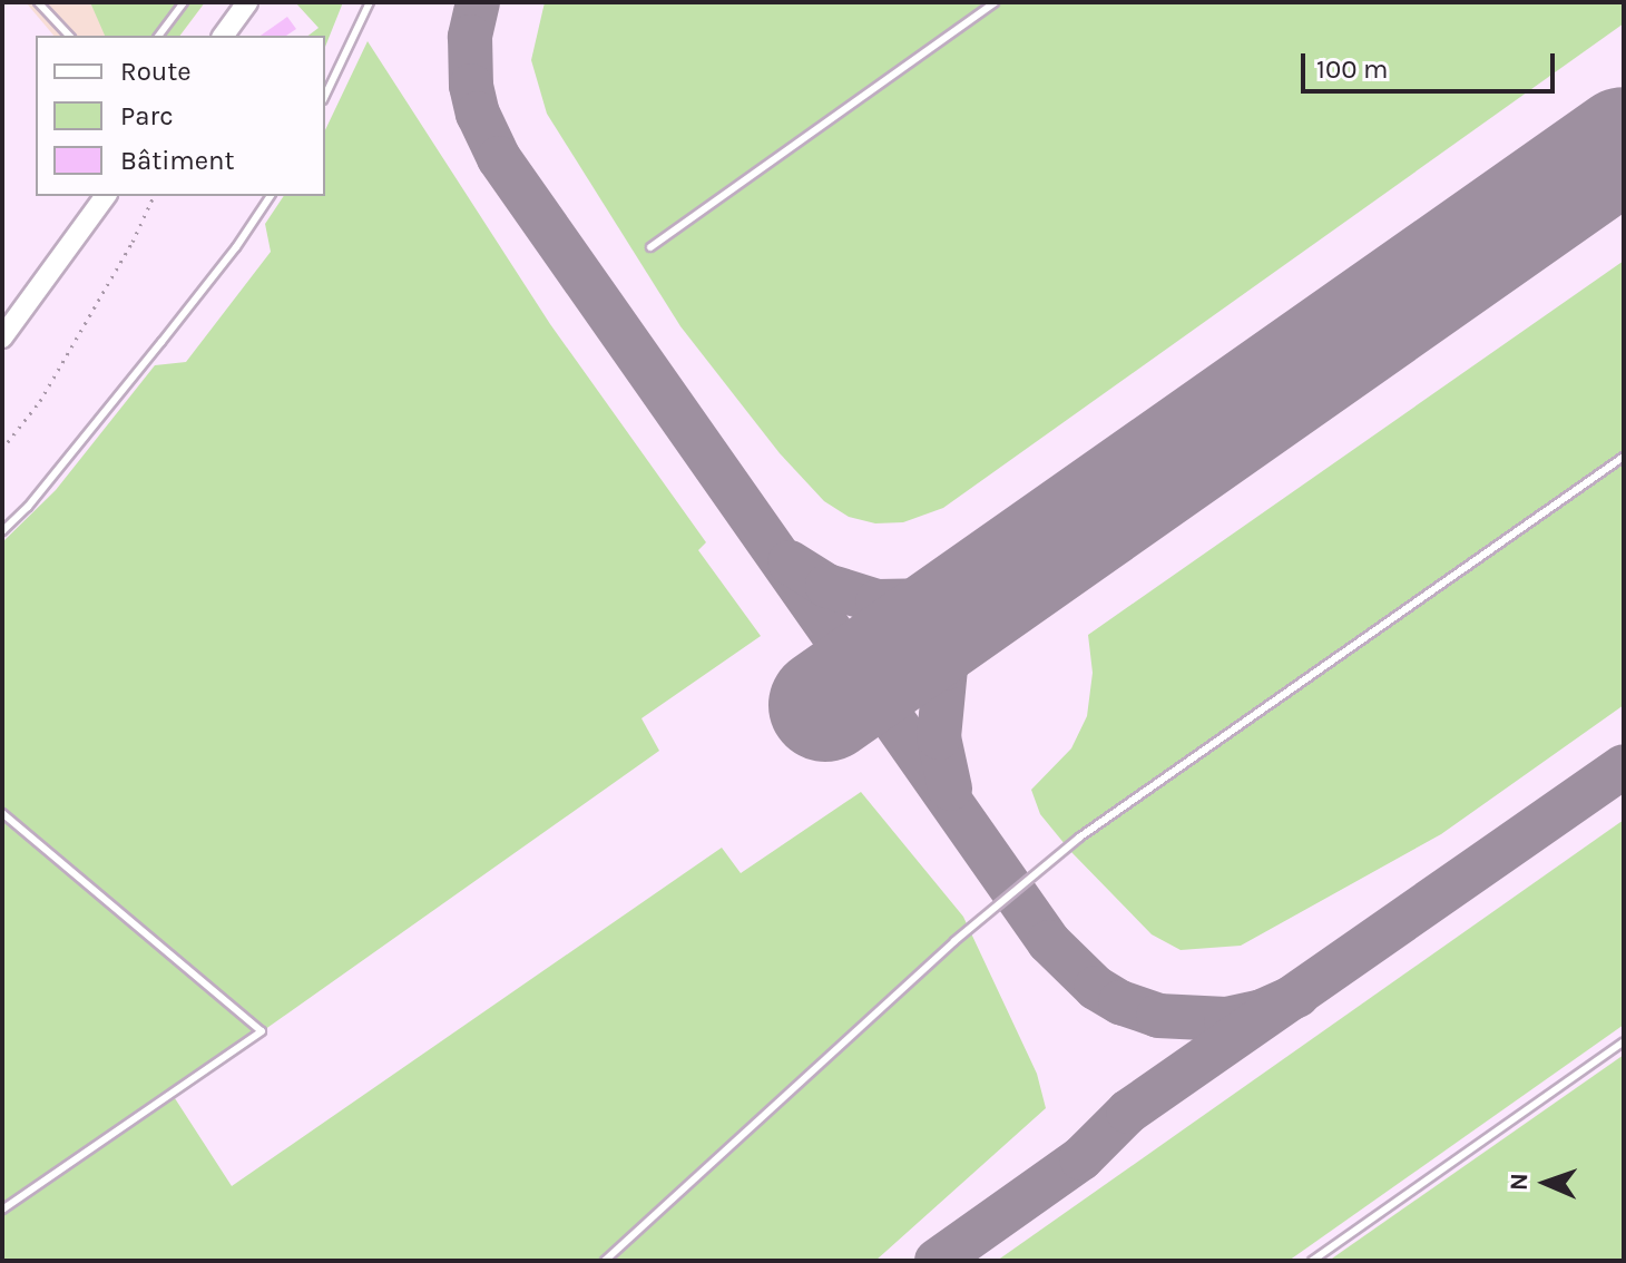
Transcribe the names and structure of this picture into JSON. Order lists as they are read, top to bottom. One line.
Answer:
{"legend":["Route","Parc","Bâtiment"],"scale_bar":"100 m","north":"left"}
